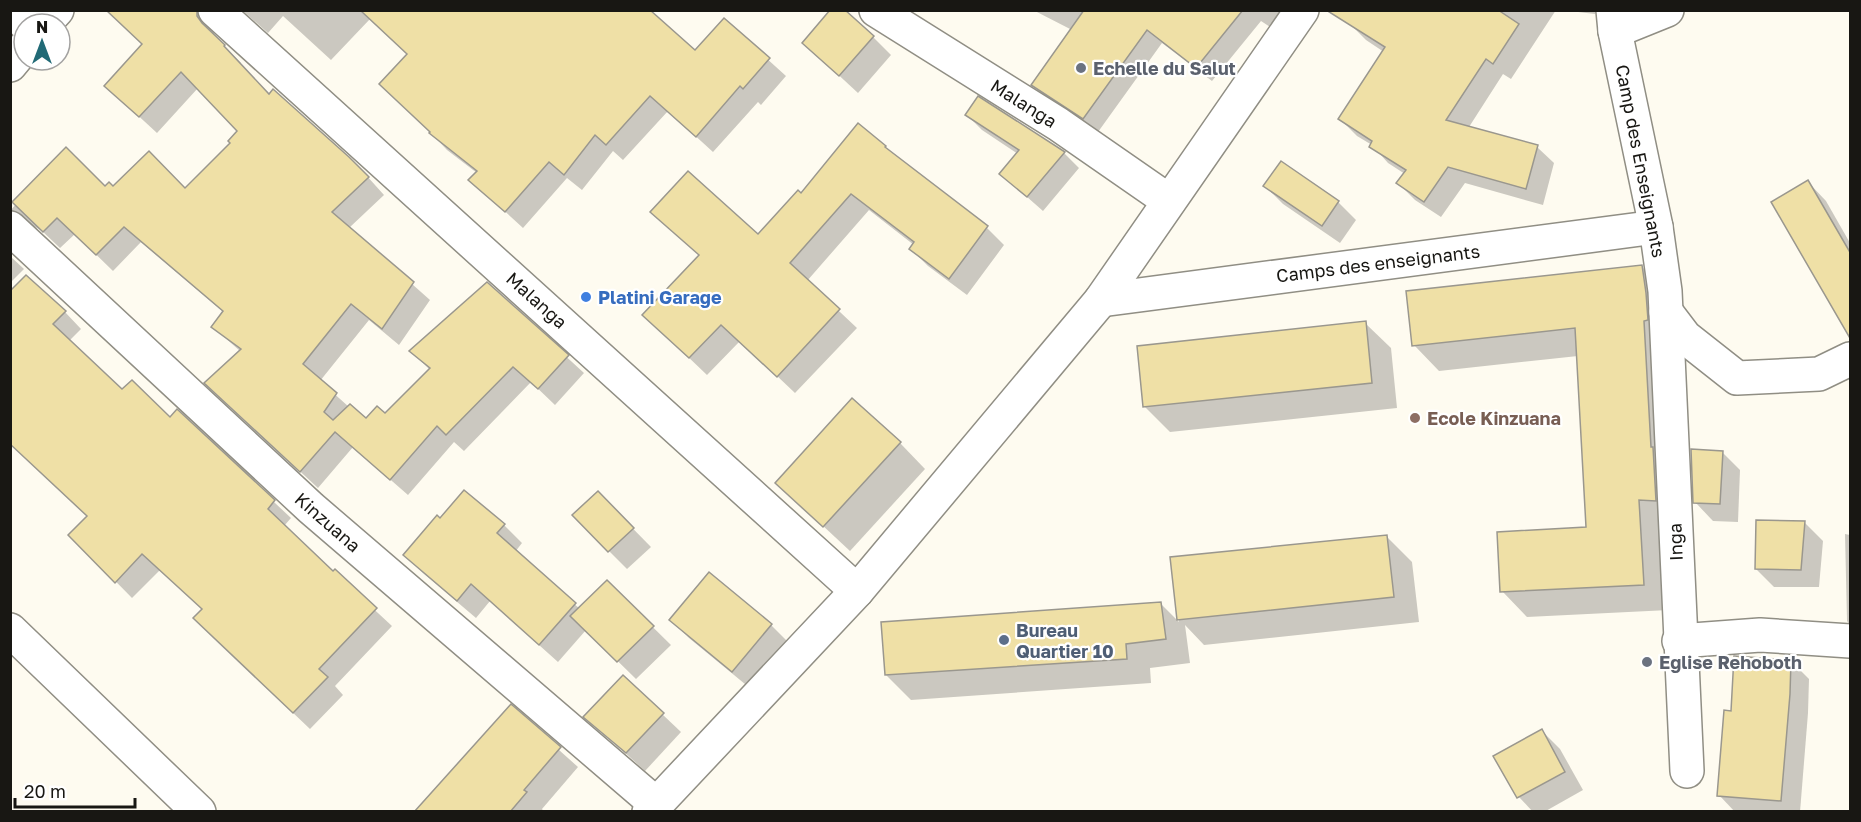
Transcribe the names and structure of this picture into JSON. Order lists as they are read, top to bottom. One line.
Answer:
{"streets":{"street":["Malanga","Camp des Enseignants","Camps des enseignants","Kinzuana","Inga"]},"crossings":[["Camp des Enseignants","Camps des enseignants"],["Camp des Enseignants","Inga"]],"places":["Echelle du Salut","Platini Garage","Ecole Kinzuana","Bureau Quartier 10","Eglise Rehoboth"],"scale_bar":"20 m","north":"top"}
